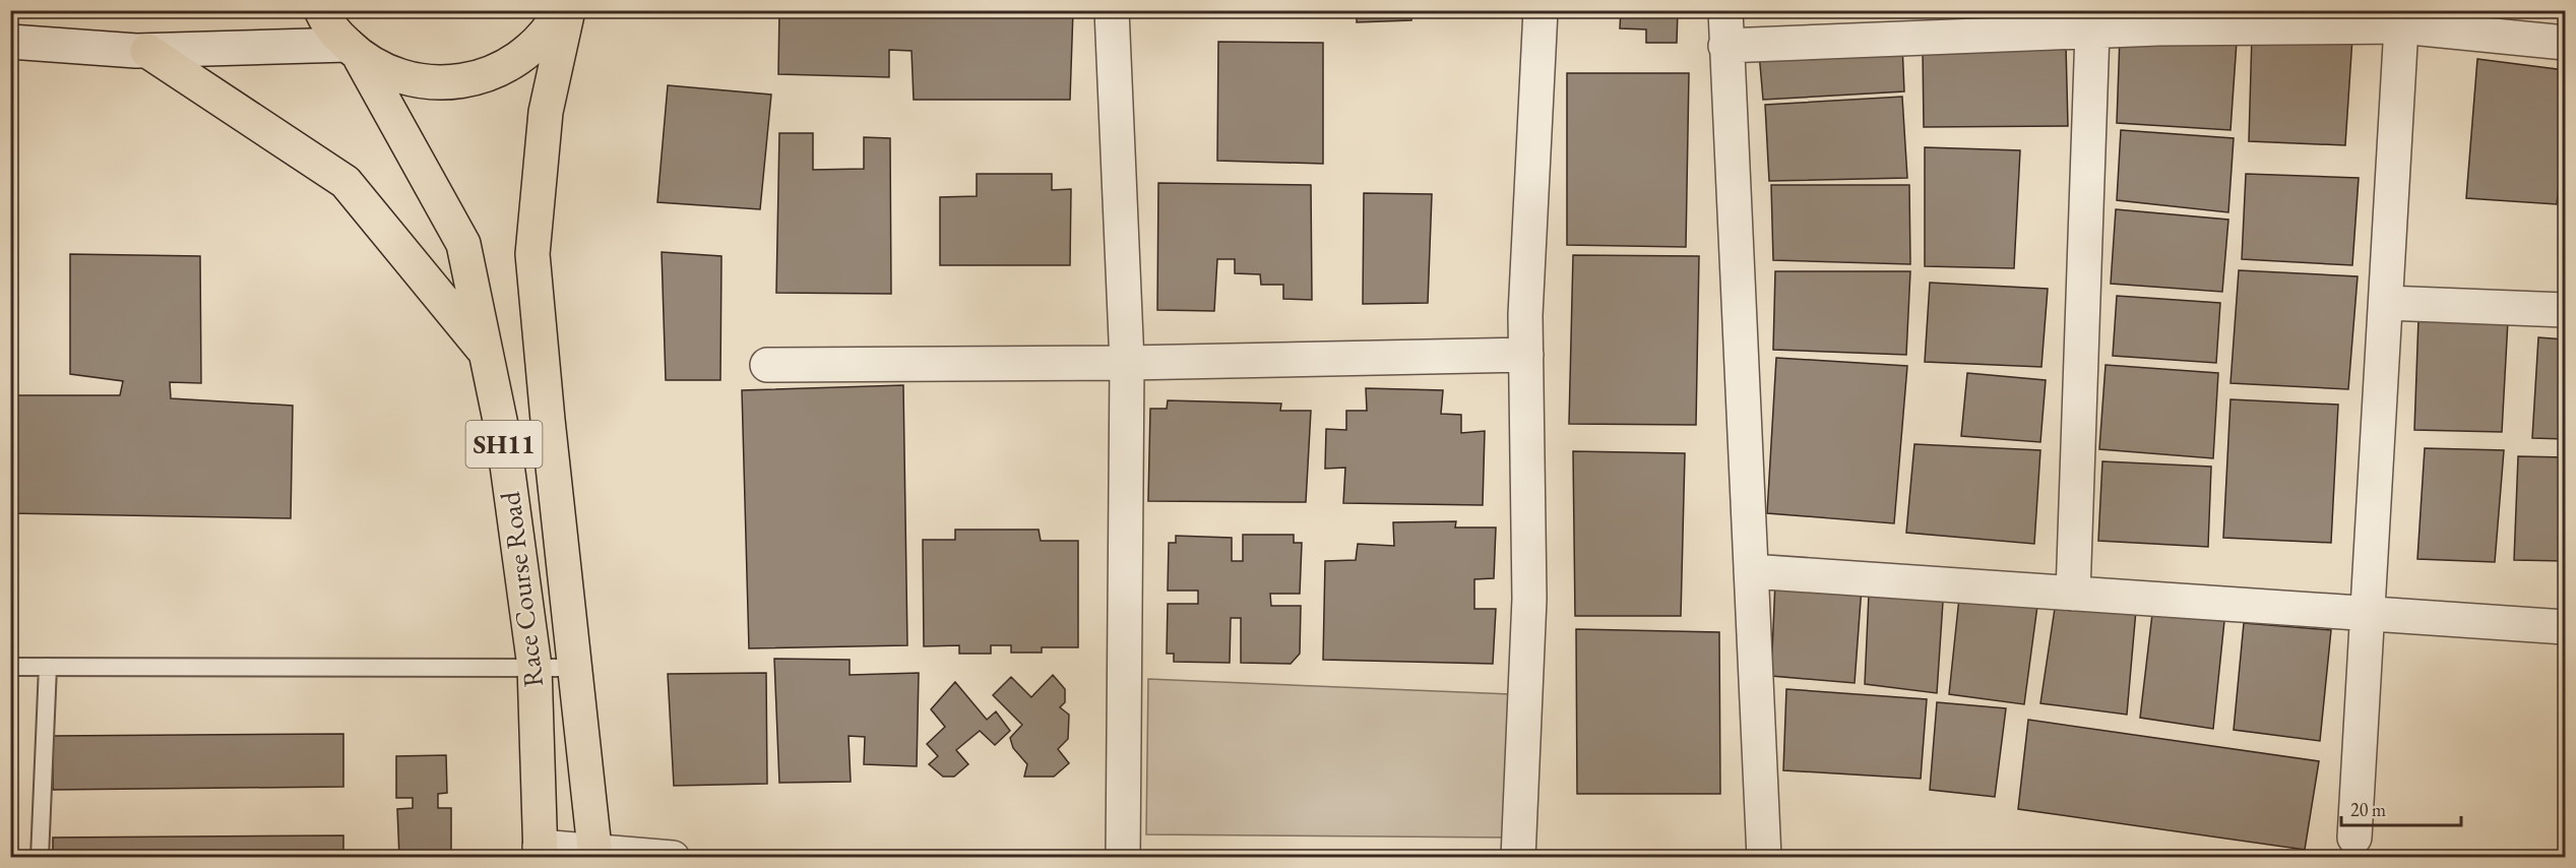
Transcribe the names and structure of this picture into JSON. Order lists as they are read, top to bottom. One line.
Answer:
{"streets":{"main road":["SH11","Race Course Road"]},"crossings":[["SH11","Race Course Road"]],"scale_bar":"20 m"}
